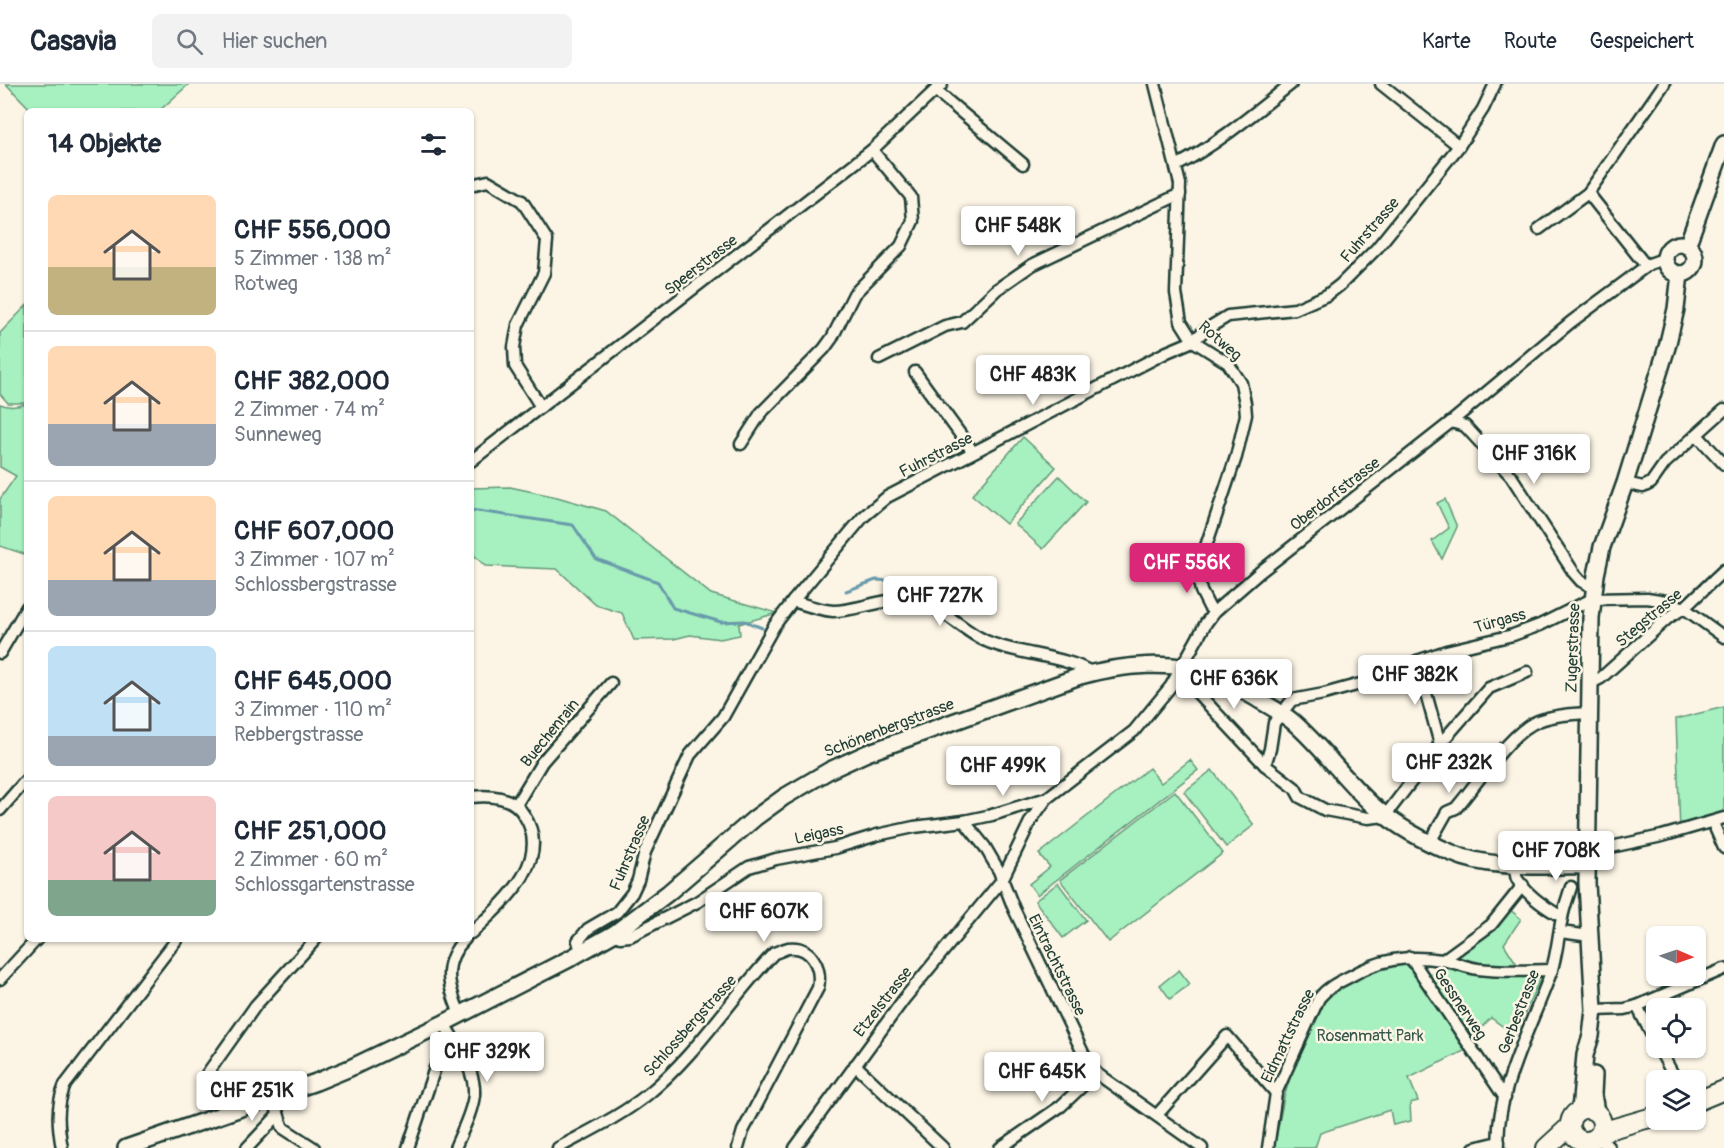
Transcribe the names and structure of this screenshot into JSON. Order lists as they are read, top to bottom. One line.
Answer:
{"streets":{"street":["Fuhrstrasse","Speerstrasse","Rotweg","Oberdorfstrasse","Stegstrasse","Türgass","Zugerstrasse","Schönenbergstrasse","Buechenrain","Leigass","Eintrachtstrasse","Etzelstrasse","Gessnerweg","Gerbestrasse","Schlossbergstrasse","Eidmattstrasse"]},"crossings":[["Fuhrstrasse","Rotweg"],["Fuhrstrasse","Schönenbergstrasse"],["Rotweg","Oberdorfstrasse"],["Oberdorfstrasse","Zugerstrasse"],["Oberdorfstrasse","Schönenbergstrasse"],["Oberdorfstrasse","Leigass"],["Oberdorfstrasse","Eintrachtstrasse"],["Oberdorfstrasse","Etzelstrasse"],["Stegstrasse","Zugerstrasse"],["Türgass","Zugerstrasse"],["Türgass","Schönenbergstrasse"],["Zugerstrasse","Schönenbergstrasse"],["Schönenbergstrasse","Leigass"],["Leigass","Eintrachtstrasse"],["Eintrachtstrasse","Etzelstrasse"],["Gessnerweg","Gerbestrasse"],["Gessnerweg","Eidmattstrasse"],["Gerbestrasse","Eidmattstrasse"]],"parks":["Rosenmatt Park"],"north":"right","page":{"header":"Casavia","search":"Hier suchen","nav":["Karte","Route","Gespeichert"],"heading":"14 Objekte","list":[{"name":"CHF 556,000","note":"5 Zimmer · 138 m² · Rotweg"},{"name":"CHF 382,000","note":"2 Zimmer · 74 m² · Sunneweg"},{"name":"CHF 607,000","note":"3 Zimmer · 107 m² · Schlossbergstrasse"},{"name":"CHF 645,000","note":"3 Zimmer · 110 m² · Rebbergstrasse"},{"name":"CHF 251,000","note":"2 Zimmer · 60 m² · Schlossgartenstrasse"}],"price":["CHF 548K","CHF 483K","CHF 316K","CHF 556K","CHF 727K","CHF 382K","CHF 636K","CHF 232K","CHF 499K","CHF 708K","CHF 607K","CHF 329K","CHF 645K","CHF 251K"]}}
